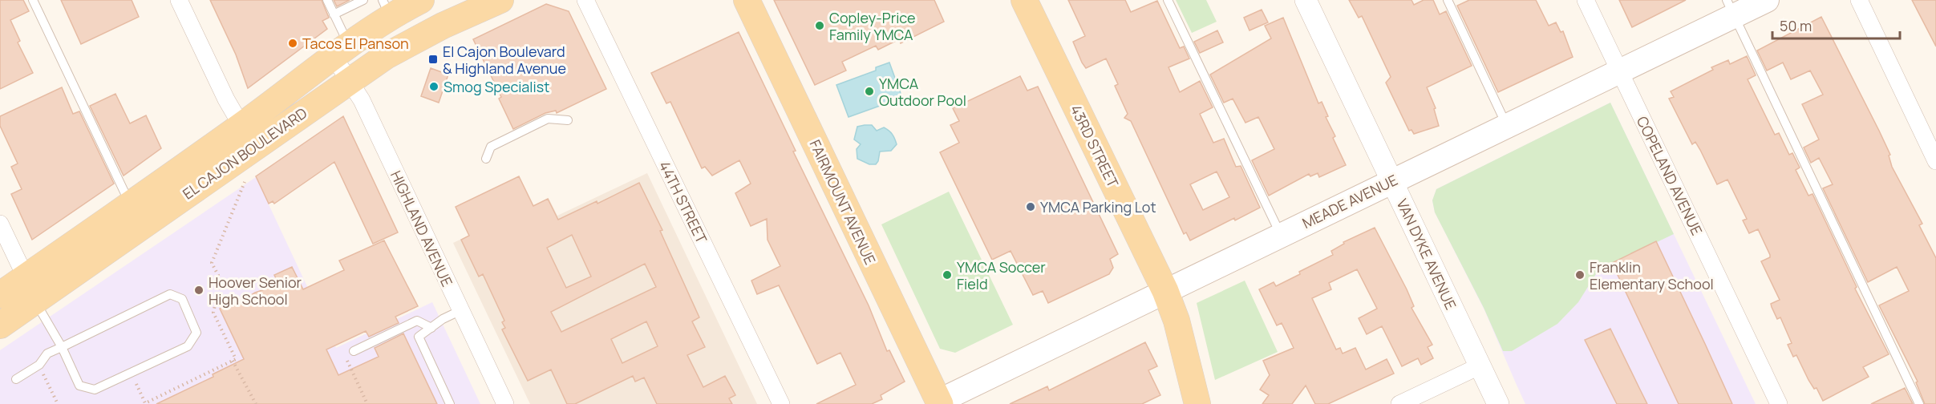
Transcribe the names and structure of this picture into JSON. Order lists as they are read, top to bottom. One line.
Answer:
{"streets":{"main road":["43RD STREET","EL CAJON BOULEVARD","MEADE AVENUE","FAIRMOUNT AVENUE"],"street":["COPELAND AVENUE","44TH STREET","HIGHLAND AVENUE","VAN DYKE AVENUE"]},"crossings":[["43RD STREET","MEADE AVENUE"],["EL CAJON BOULEVARD","HIGHLAND AVENUE"],["COPELAND AVENUE","MEADE AVENUE"],["MEADE AVENUE","FAIRMOUNT AVENUE"],["MEADE AVENUE","VAN DYKE AVENUE"]],"places":{"other":["Copley-Price Family YMCA","Tacos El Panson","Smog Specialist","YMCA Outdoor Pool","YMCA Parking Lot","YMCA Soccer Field","Franklin Elementary School","Hoover Senior High School"],"transit":["El Cajon Boulevard & Highland Avenue"]},"scale_bar":"50 m"}
